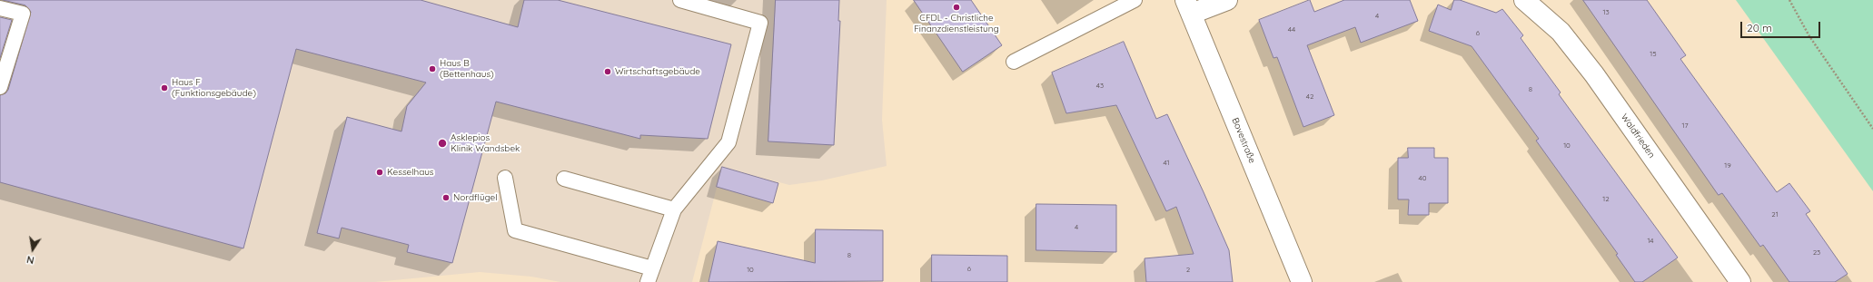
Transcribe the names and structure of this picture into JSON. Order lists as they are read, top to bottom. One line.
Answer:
{"streets":{"street":["Waldfrieden","Bovestraße"]},"places":["CFDL - Christliche Finanzdienstleistung","Haus B (Bettenhaus)","Wirtschaftsgebäude","Haus F (Funktionsgebäude)","Asklepios Klinik Wandsbek","Kesselhaus","Nordflügel"],"house_numbers":["13","4","44","6","15","43","8","42","17","10","41","19","40","12","21","4","14","23","8","6","10","2"],"scale_bar":"20 m","north":"bottom"}
